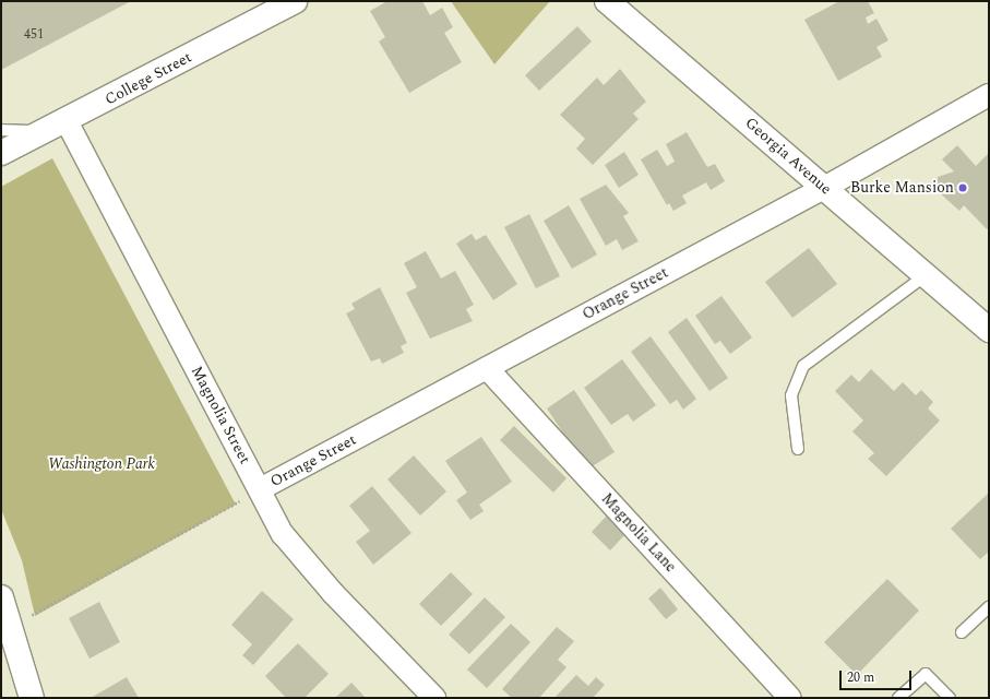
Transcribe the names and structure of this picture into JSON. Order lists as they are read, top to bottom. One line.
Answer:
{"streets":{"main road":["College Street","Georgia Avenue"],"street":["Orange Street","Magnolia Street","Magnolia Lane"]},"crossings":[["College Street","Magnolia Street"],["Georgia Avenue","Orange Street"],["Orange Street","Magnolia Street"],["Orange Street","Magnolia Lane"]],"parks":["Washington Park"],"places":["Burke Mansion"],"house_numbers":["451"],"scale_bar":"20 m"}
